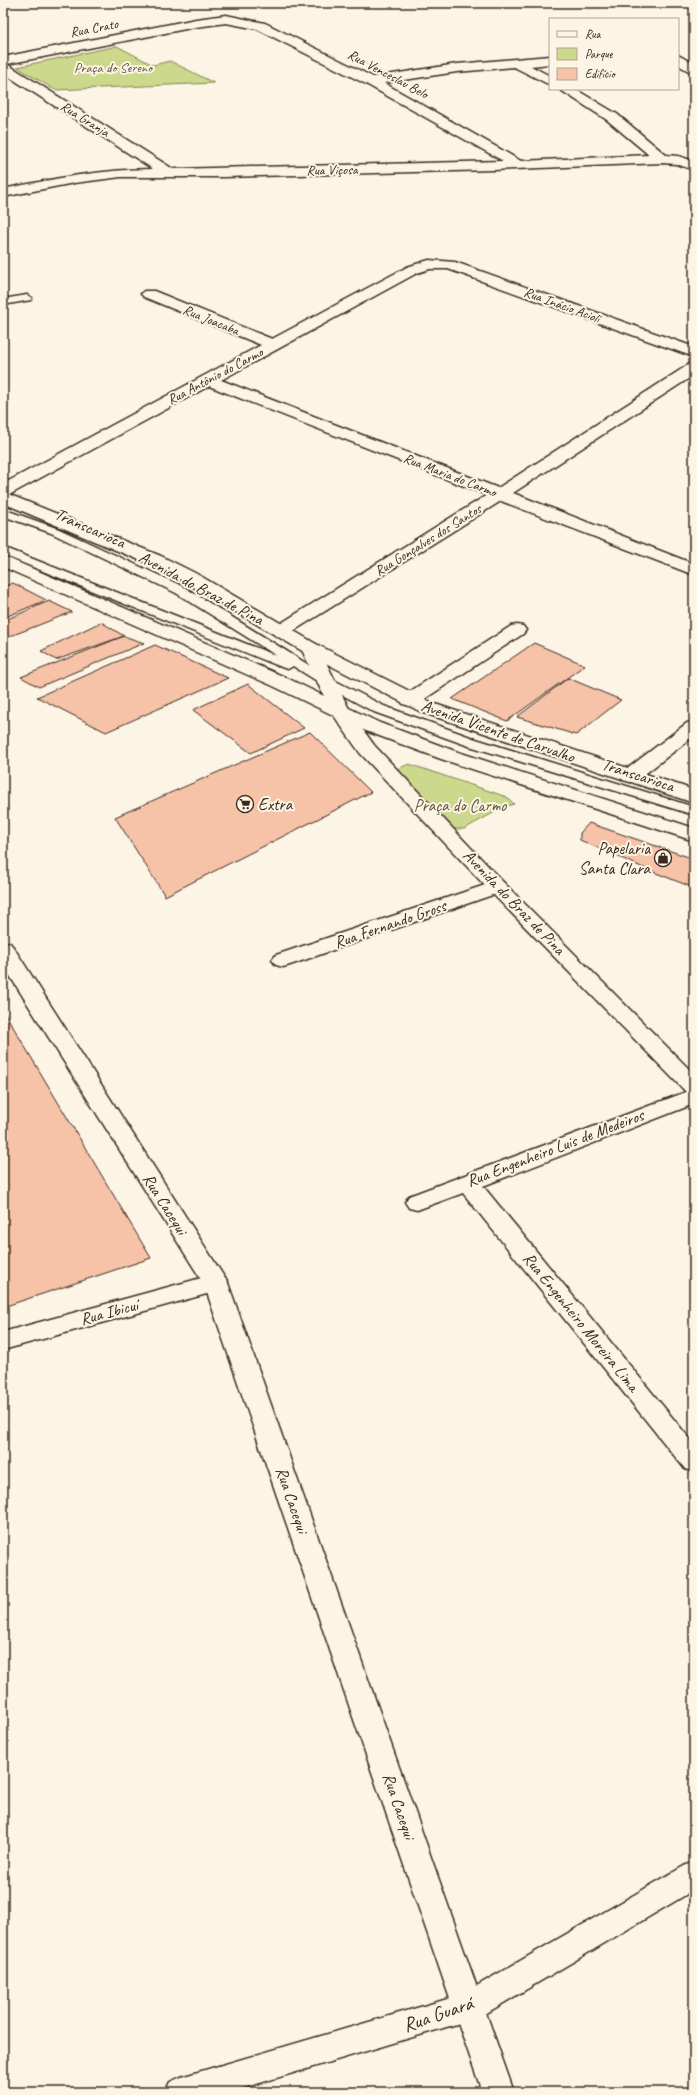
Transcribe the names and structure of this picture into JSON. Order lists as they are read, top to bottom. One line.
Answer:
{"streets":{"street":["Rua Crato","Rua Venceslau Belo","Rua Granja","Rua Viçosa","Rua Inácio Acioli","Rua Joacaba","Rua Antônio do Carmo","Rua Maria do Carmo","Rua Gonçalves dos Santos","Avenida do Braz de Pina","Avenida Vicente de Carvalho","Rua Fernando Gross","Rua Engenheiro Luis de Medeiros","Rua Cacequi","Rua Ibicuí","Rua Engenheiro Moreira Lima","Rua Guará"],"lane":["Transcarioca"]},"crossings":[["Rua Crato","Rua Venceslau Belo"],["Rua Venceslau Belo","Rua Viçosa"],["Rua Granja","Rua Viçosa"],["Rua Inácio Acioli","Rua Antônio do Carmo"],["Rua Joacaba","Rua Antônio do Carmo"],["Rua Antônio do Carmo","Rua Maria do Carmo"],["Rua Maria do Carmo","Rua Gonçalves dos Santos"],["Transcarioca","Avenida do Braz de Pina"],["Rua Gonçalves dos Santos","Avenida do Braz de Pina"],["Avenida do Braz de Pina","Avenida Vicente de Carvalho"],["Avenida do Braz de Pina","Rua Fernando Gross"],["Rua Engenheiro Luis de Medeiros","Rua Engenheiro Moreira Lima"],["Rua Cacequi","Rua Ibicuí"],["Rua Cacequi","Rua Guará"]],"parks":["Praça do Sereno","Praça do Carmo"],"places":{"supermarket":["Extra"],"shop":["Papelaria Santa Clara"]},"legend":["Rua","Parque","Edifício"]}
